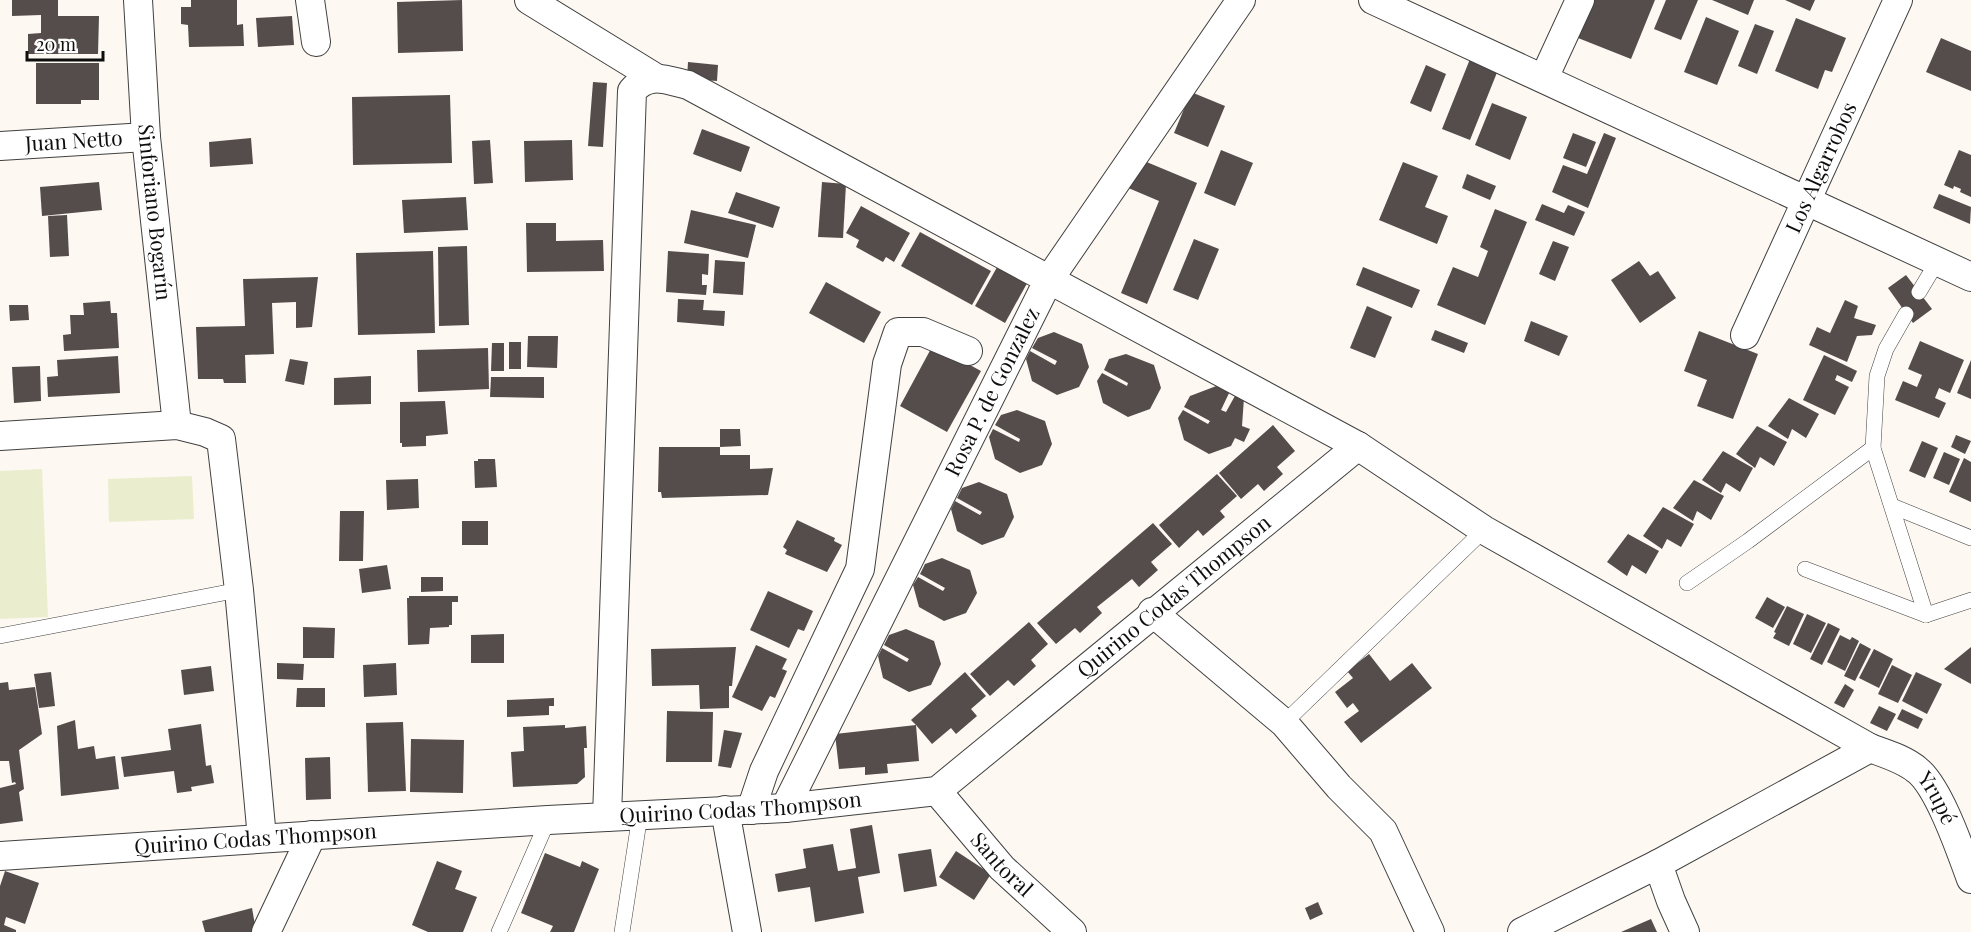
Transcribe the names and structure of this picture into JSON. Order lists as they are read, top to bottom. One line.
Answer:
{"streets":{"street":["Juan Netto","Los Algarrobos","Sinforiano Bogarín","Rosa P. de Gonzalez","Quirino Codas Thompson","Yrupé","Santoral"]},"crossings":[["Juan Netto","Sinforiano Bogarín"],["Rosa P. de Gonzalez","Quirino Codas Thompson"],["Rosa P. de Gonzalez","Yrupé"],["Quirino Codas Thompson","Yrupé"],["Quirino Codas Thompson","Santoral"]],"scale_bar":"20 m"}
